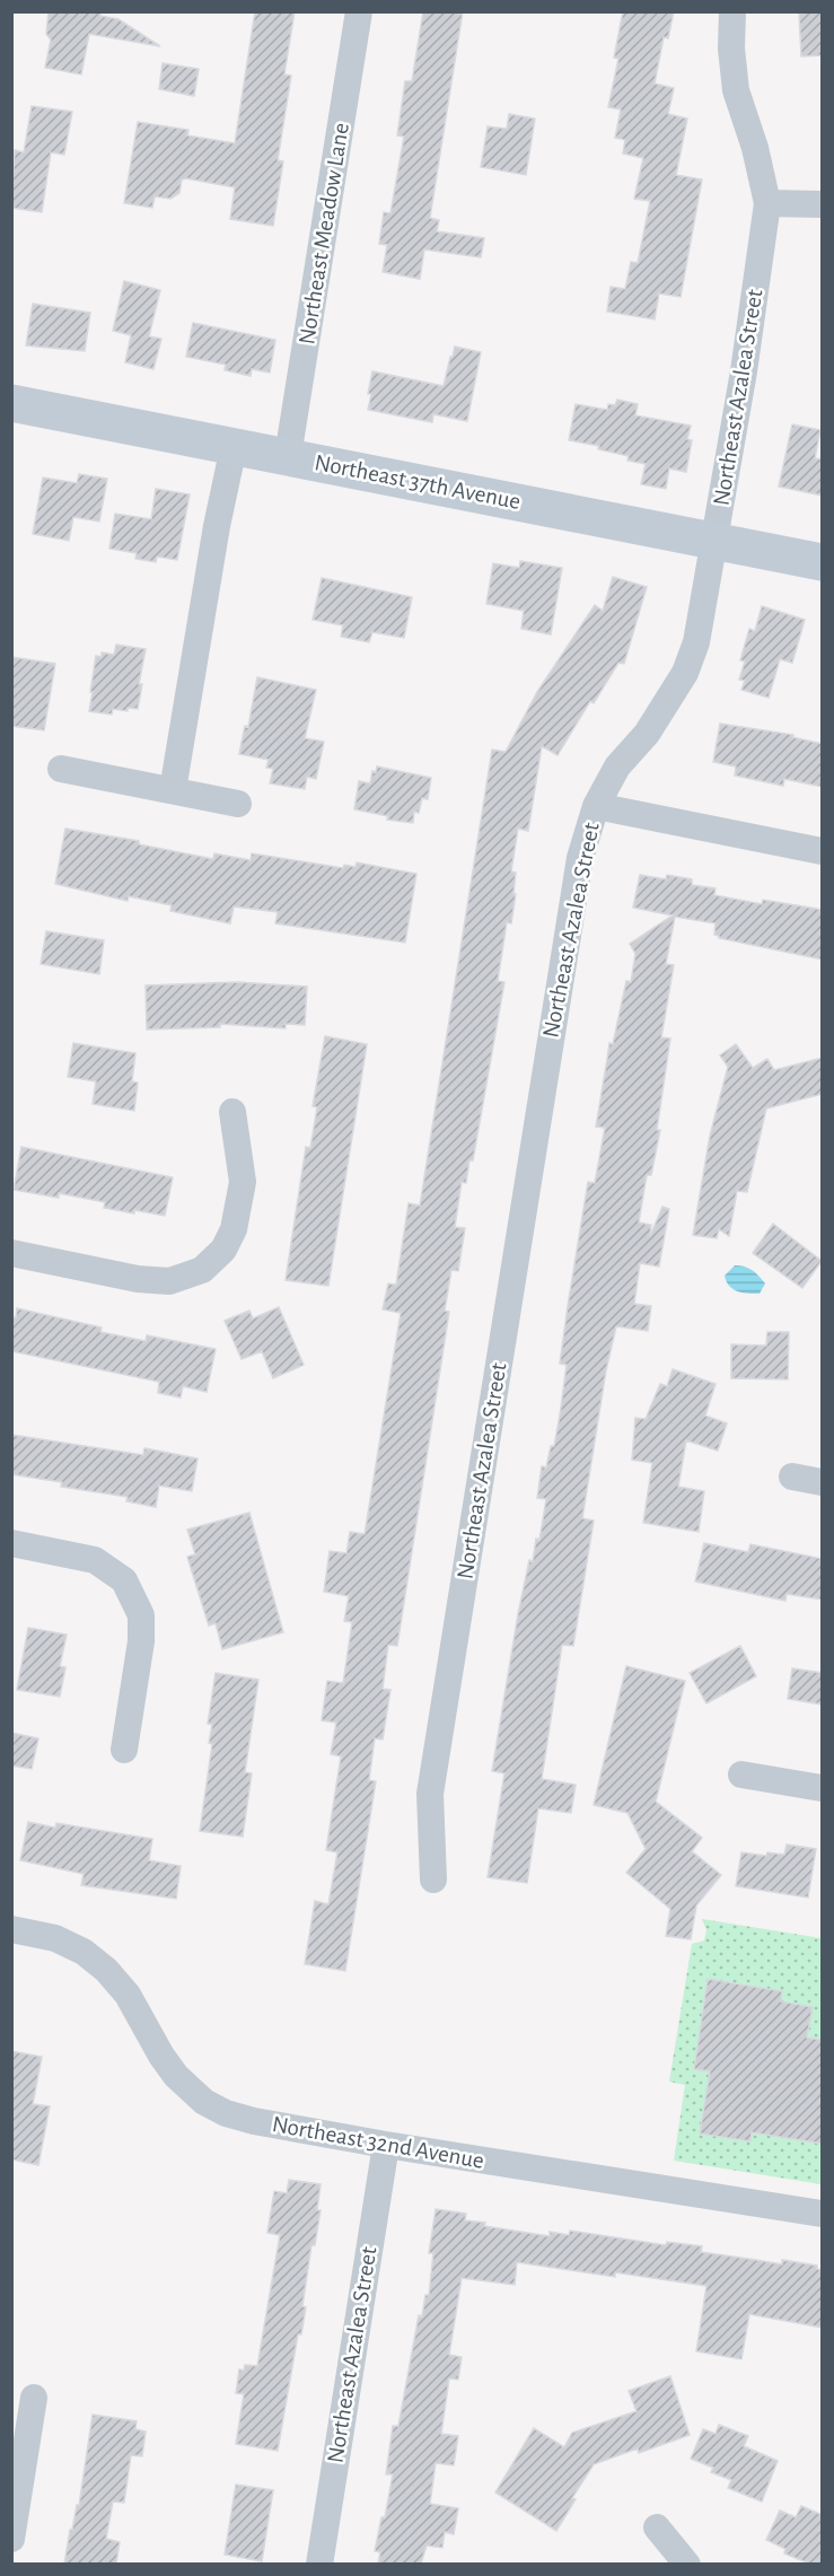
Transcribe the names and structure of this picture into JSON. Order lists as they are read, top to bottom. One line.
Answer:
{"streets":{"street":["Northeast Meadow Lane","Northeast Azalea Street","Northeast 37th Avenue","Northeast 32nd Avenue"]},"crossings":[["Northeast Meadow Lane","Northeast 37th Avenue"],["Northeast Azalea Street","Northeast 37th Avenue"],["Northeast Azalea Street","Northeast 32nd Avenue"]]}
